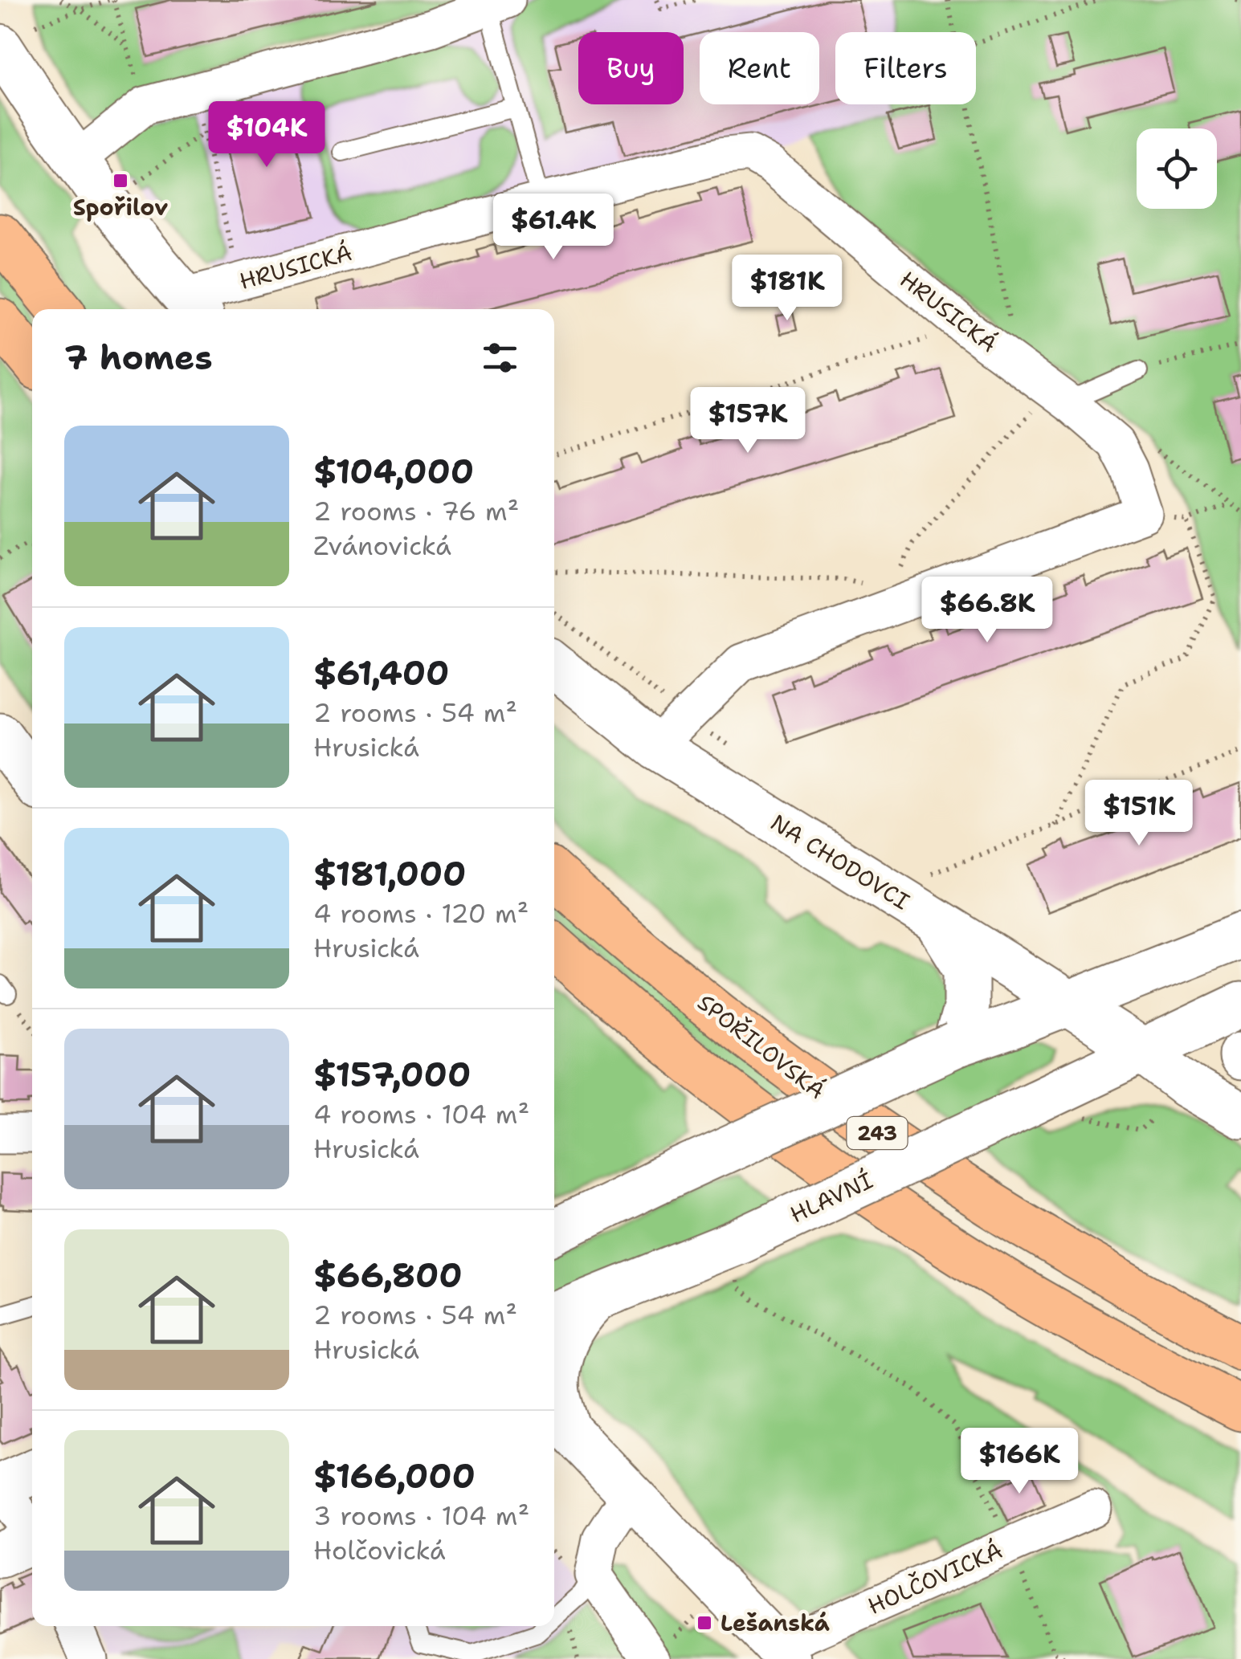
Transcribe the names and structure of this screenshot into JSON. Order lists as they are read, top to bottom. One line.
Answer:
{"streets":{"highway":["SPOŘILOVSKÁ","243"],"street":["HRUSICKÁ","NA CHODOVCI","HLAVNÍ","HOLČOVICKÁ"]},"crossings":[["NA CHODOVCI","HLAVNÍ"]],"places":{"transit":["Spořilov","Lešanská"]},"page":{"chip":["Buy","Rent","Filters"],"price":["$104K","$61.4K","$181K","$157K","$66.8K","$151K","$166K"],"heading":"7 homes","list":[{"name":"$104,000","note":"2 rooms · 76 m² · Zvánovická"},{"name":"$61,400","note":"2 rooms · 54 m² · Hrusická"},{"name":"$181,000","note":"4 rooms · 120 m² · Hrusická"},{"name":"$157,000","note":"4 rooms · 104 m² · Hrusická"},{"name":"$66,800","note":"2 rooms · 54 m² · Hrusická"},{"name":"$166,000","note":"3 rooms · 104 m² · Holčovická"}]}}
